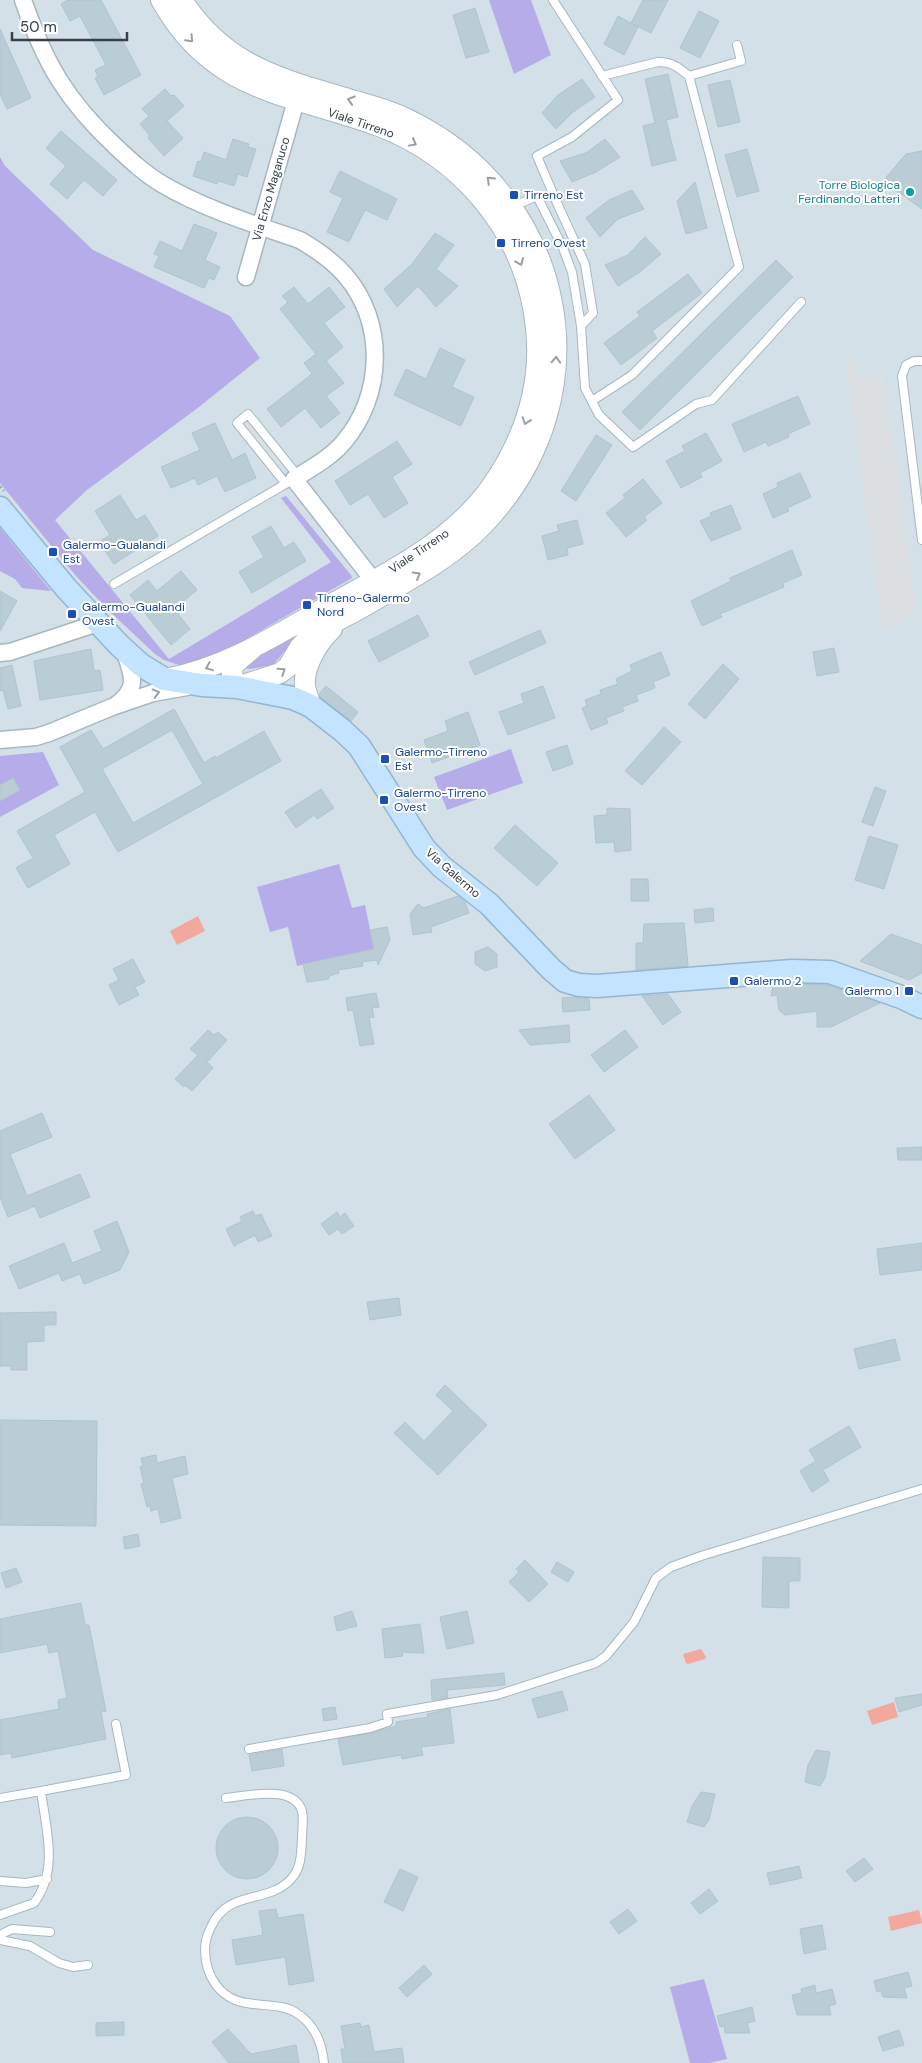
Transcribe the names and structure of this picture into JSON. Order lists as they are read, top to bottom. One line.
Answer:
{"streets":{"main road":["Via Galermo"],"street":["Viale Tirreno","Via Enzo Maganuco"]},"crossings":[["Viale Tirreno","Via Enzo Maganuco"],["Viale Tirreno","Via Galermo"]],"places":{"other":["Torre Biologica Ferdinando Latteri"],"transit":["Tirreno Est","Tirreno Ovest","Galermo-Gualandi Est","Tirreno-Galermo Nord","Galermo-Gualandi Ovest","Galermo-Tirreno Est","Galermo-Tirreno Ovest","Galermo 2","Galermo 1"]},"scale_bar":"50 m"}
